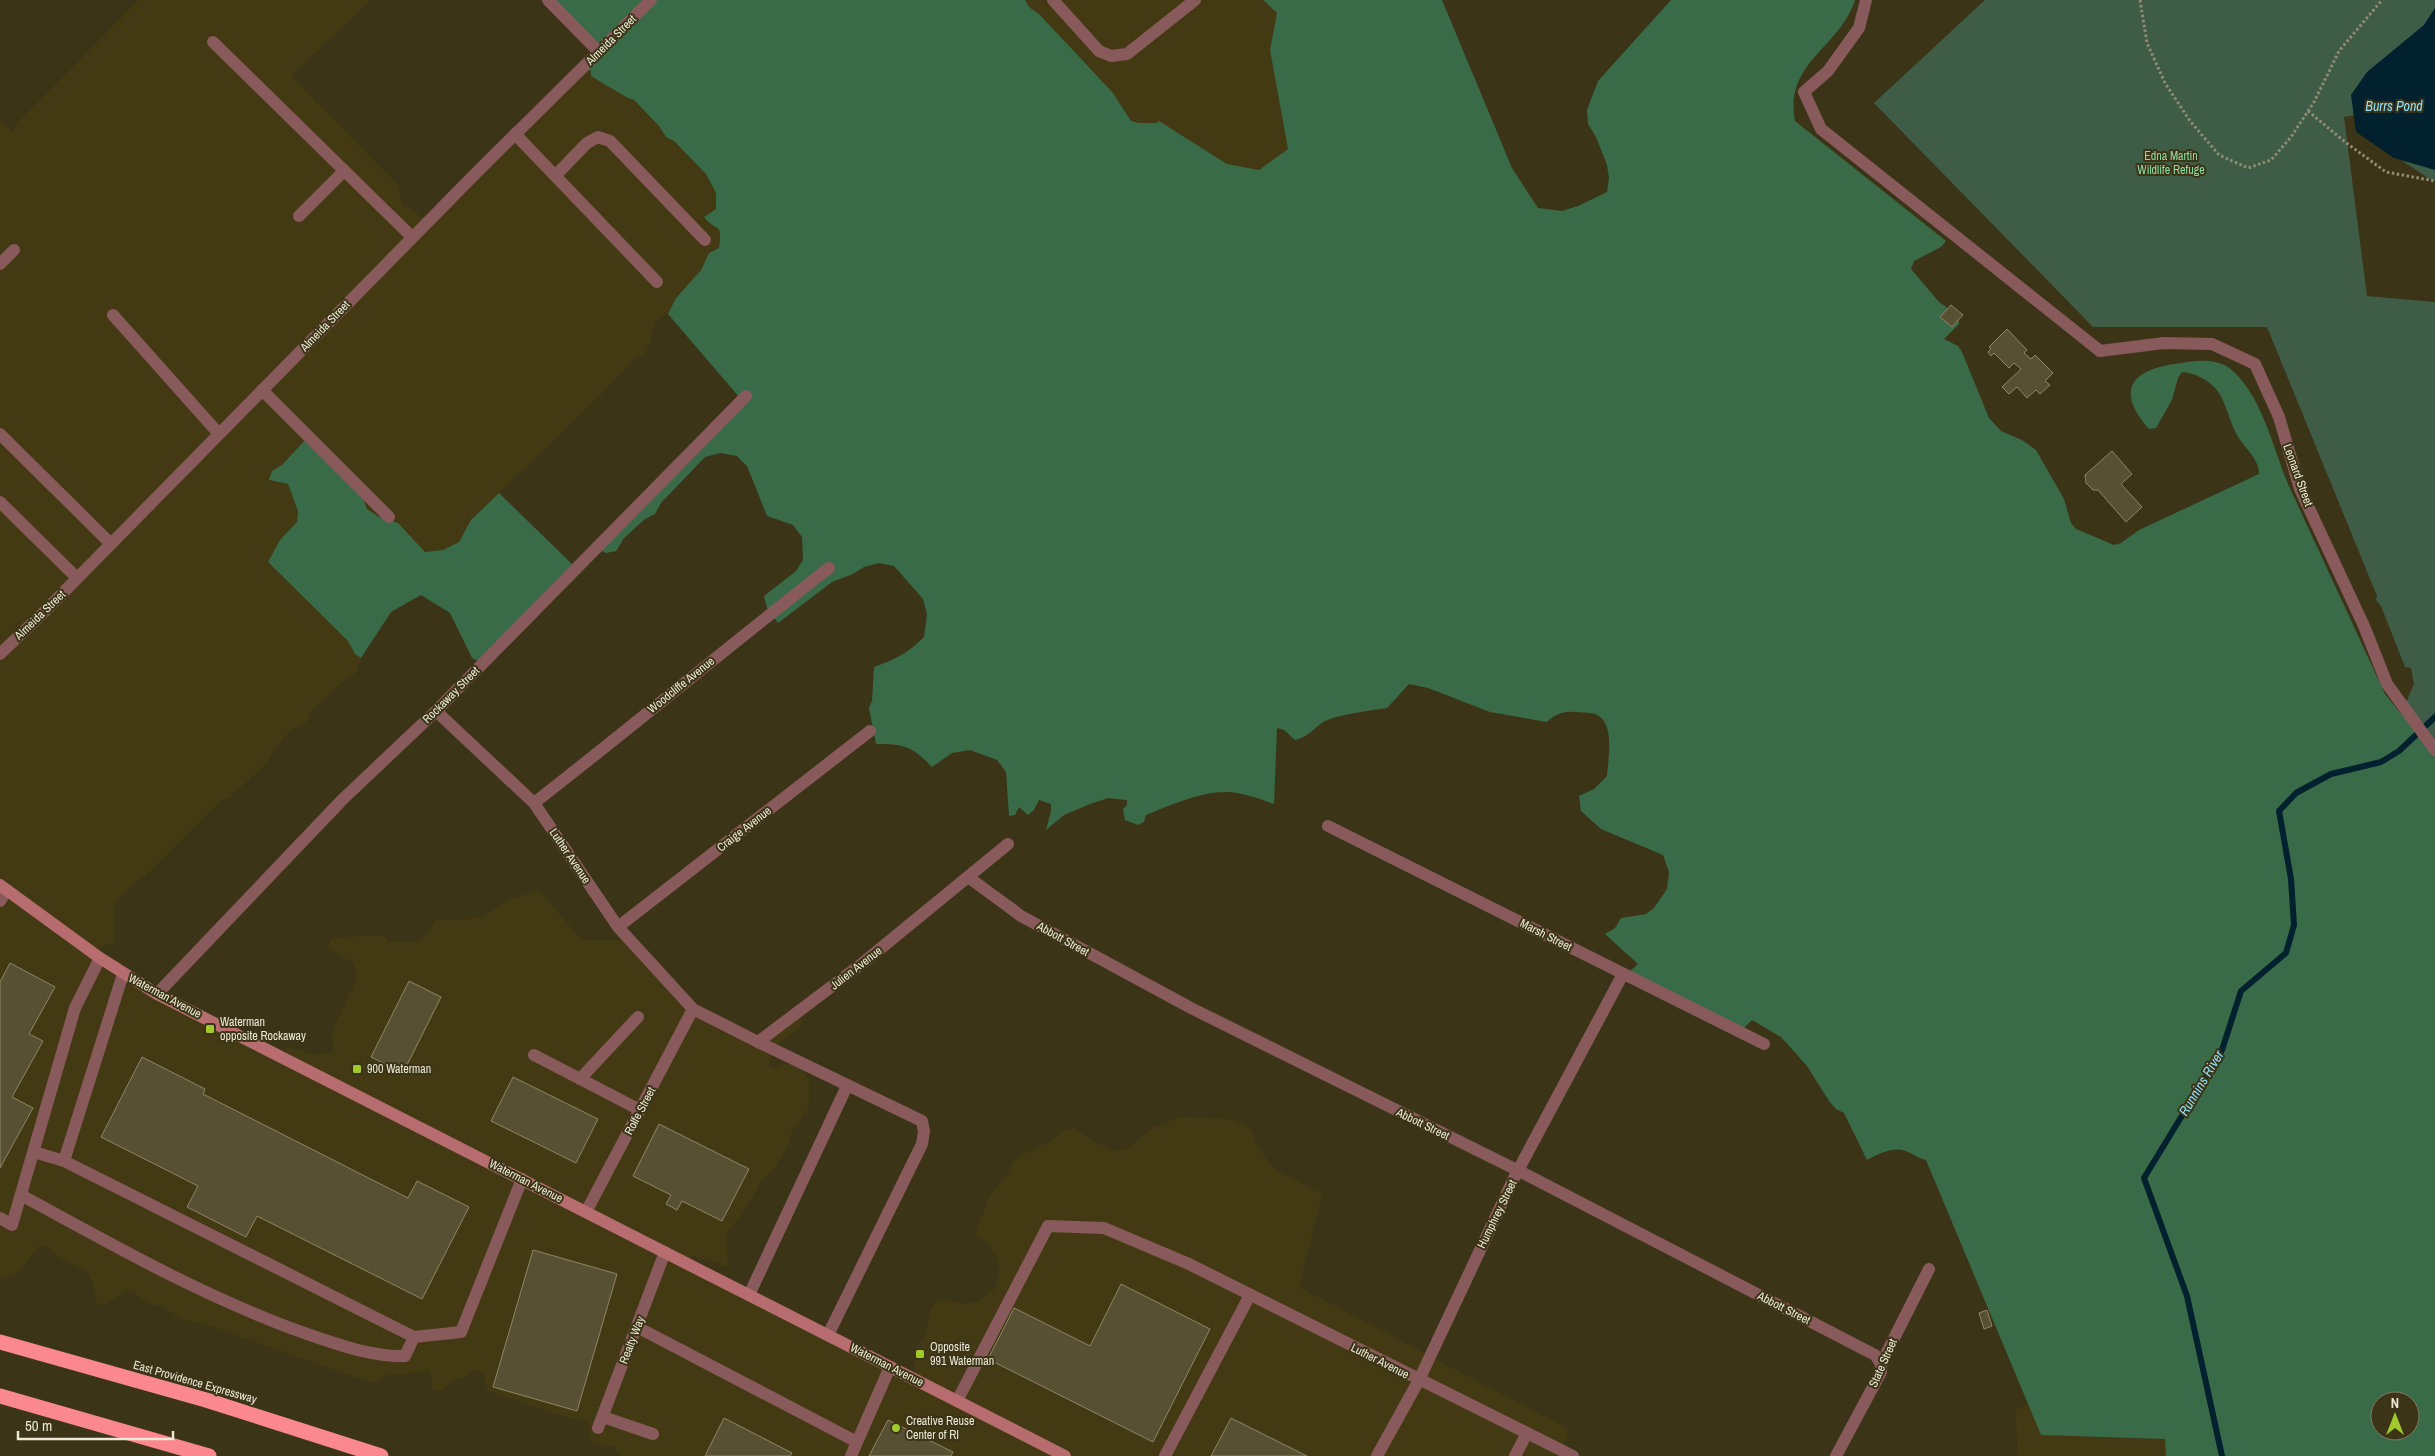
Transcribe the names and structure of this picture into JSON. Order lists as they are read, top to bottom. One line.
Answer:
{"streets":{"highway":["East Providence Expressway"],"main road":["Waterman Avenue"],"street":["Almeida Street","Leonard Street","Woodcliffe Avenue","Rockaway Street","Craige Avenue","Luther Avenue","Marsh Street","Abbott Street","Julien Avenue","Rolfe Street","Humphrey Street","Realty Way","State Street"]},"crossings":[["Woodcliffe Avenue","Luther Avenue"],["Rockaway Street","Luther Avenue"],["Rockaway Street","Waterman Avenue"],["Craige Avenue","Luther Avenue"],["Luther Avenue","Waterman Avenue"],["Luther Avenue","Rolfe Street"],["Luther Avenue","Humphrey Street"],["Marsh Street","Humphrey Street"],["Abbott Street","Julien Avenue"],["Abbott Street","Humphrey Street"],["Abbott Street","State Street"],["Waterman Avenue","Rolfe Street"],["Waterman Avenue","Realty Way"]],"water":["Burrs Pond","Runnins River"],"parks":["Edna Martin Wildlife Refuge"],"places":{"transit":["Waterman opposite Rockaway","900 Waterman","Opposite 991 Waterman"],"other":["Creative Reuse Center of RI"]},"scale_bar":"50 m","north":"top"}
